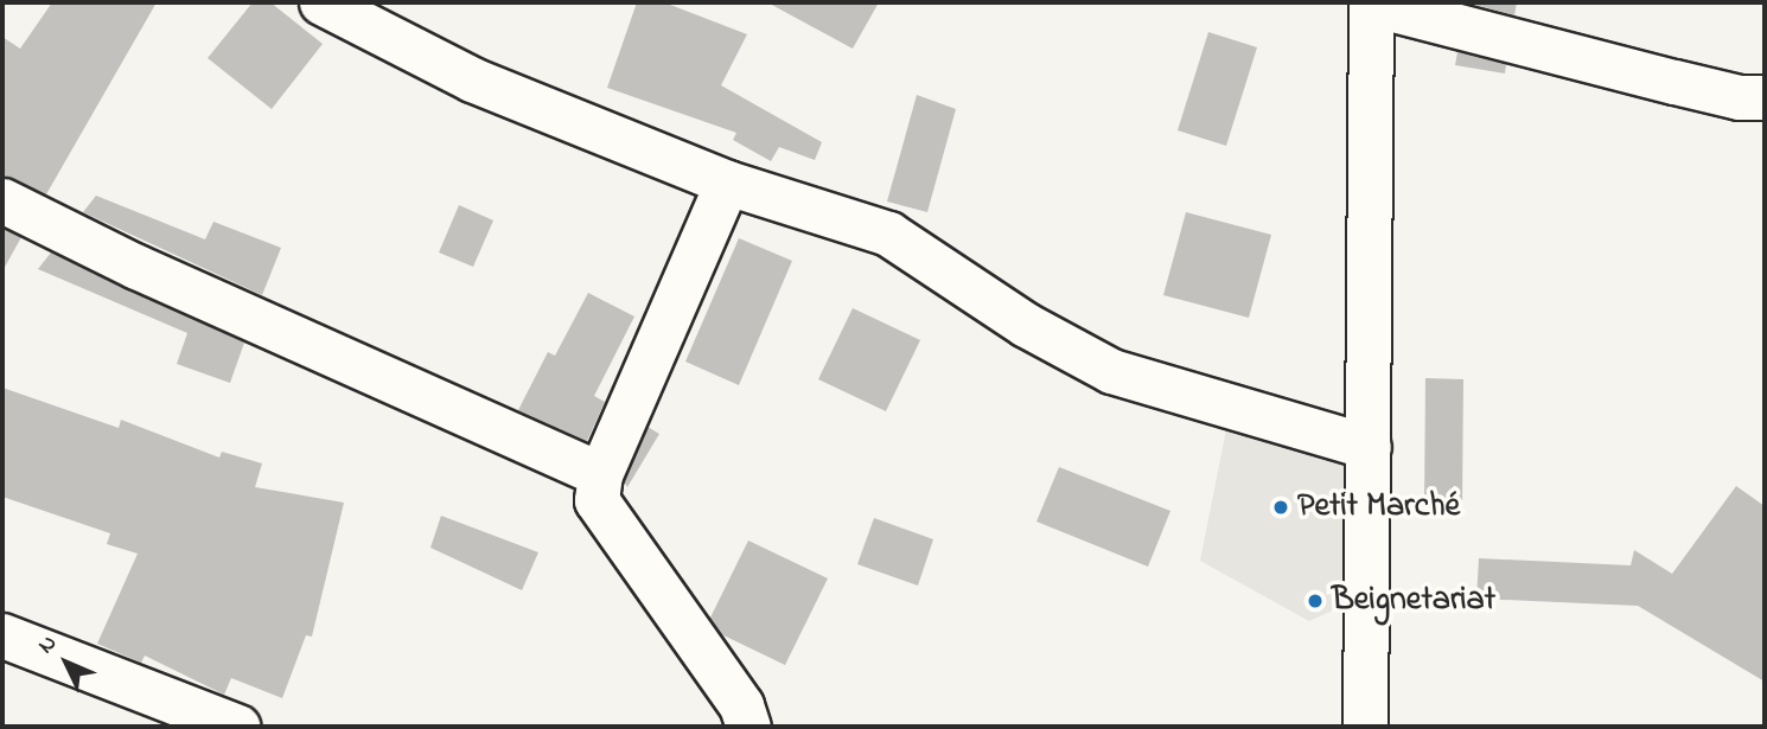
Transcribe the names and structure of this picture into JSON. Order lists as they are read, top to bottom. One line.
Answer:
{"places":["Petit Marché","Beignetariat"],"north":"top left"}
